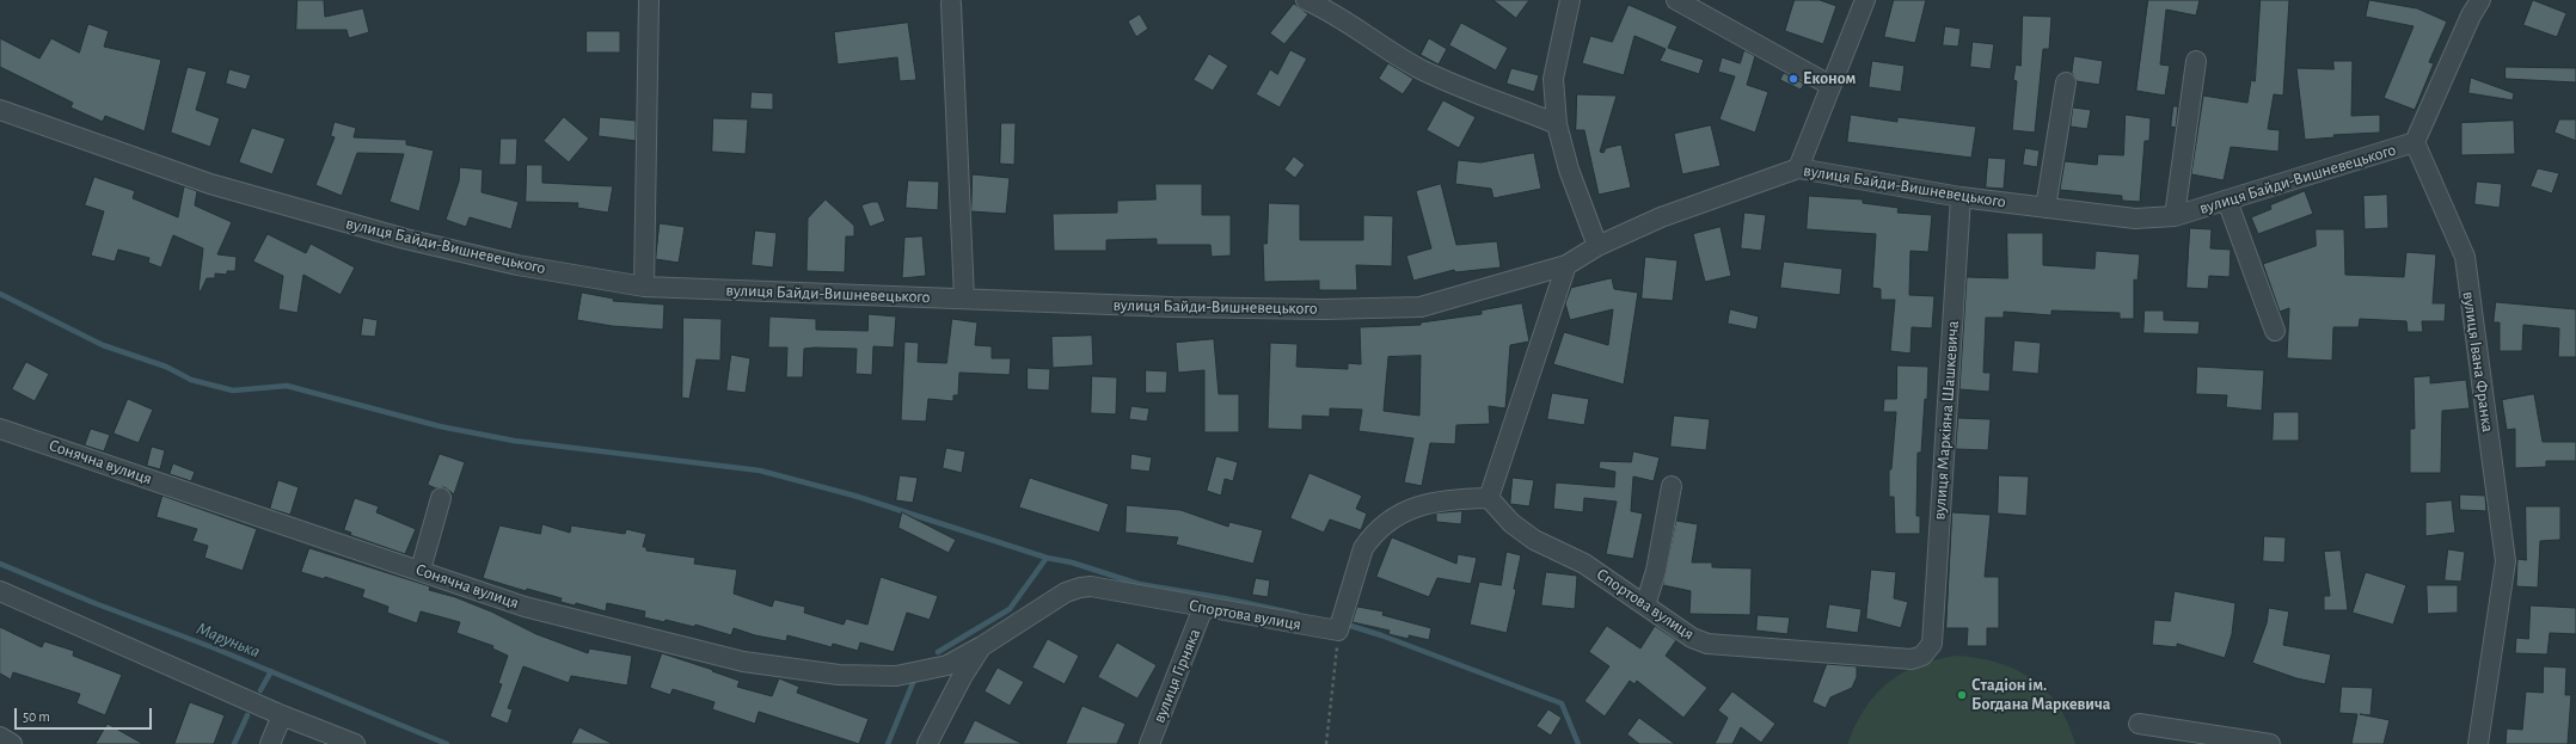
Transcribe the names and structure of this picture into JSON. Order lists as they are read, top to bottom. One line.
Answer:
{"streets":{"street":["вулиця Байди-Вишневецького","вулиця Івана Франка","вулиця Маркіяна Шашкевича","Сонячна вулиця","Спортова вулиця","вулиця Гірняка"]},"crossings":[["вулиця Байди-Вишневецького","вулиця Івана Франка"],["вулиця Байди-Вишневецького","вулиця Маркіяна Шашкевича"],["вулиця Маркіяна Шашкевича","Спортова вулиця"],["Сонячна вулиця","Спортова вулиця"],["Спортова вулиця","вулиця Гірняка"]],"water":["Марунька"],"places":["Економ","Стадіон ім. Богдана Маркевича"],"scale_bar":"50 m"}
